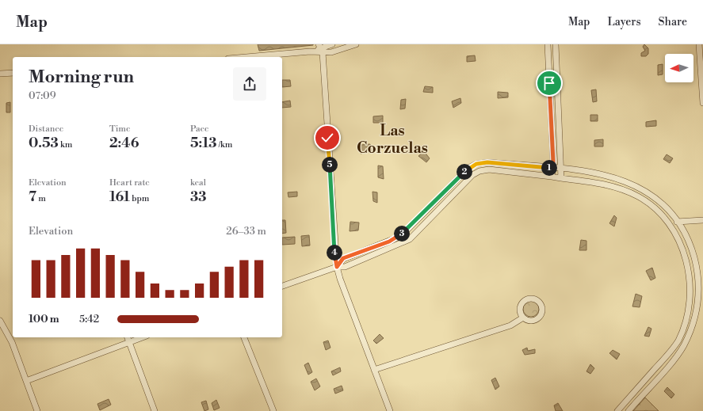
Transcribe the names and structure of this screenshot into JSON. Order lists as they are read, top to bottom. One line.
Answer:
{"districts":["Las Corzuelas"],"north":"left","page":{"header":"Map","nav":["Map","Layers","Share"],"heading":["Morning run","07:09"],"stats":[["Distance","0.53 km"],["Time","2:46"],["Pace","5:13 /km"],["Elevation","7 m"],["Heart rate","161 bpm"],["kcal","33"]],"pins":["5","1","2","3","4"],"chart":["Elevation","26–33 m"],"list":[{"name":"100 m","note":"5:42"}]}}
